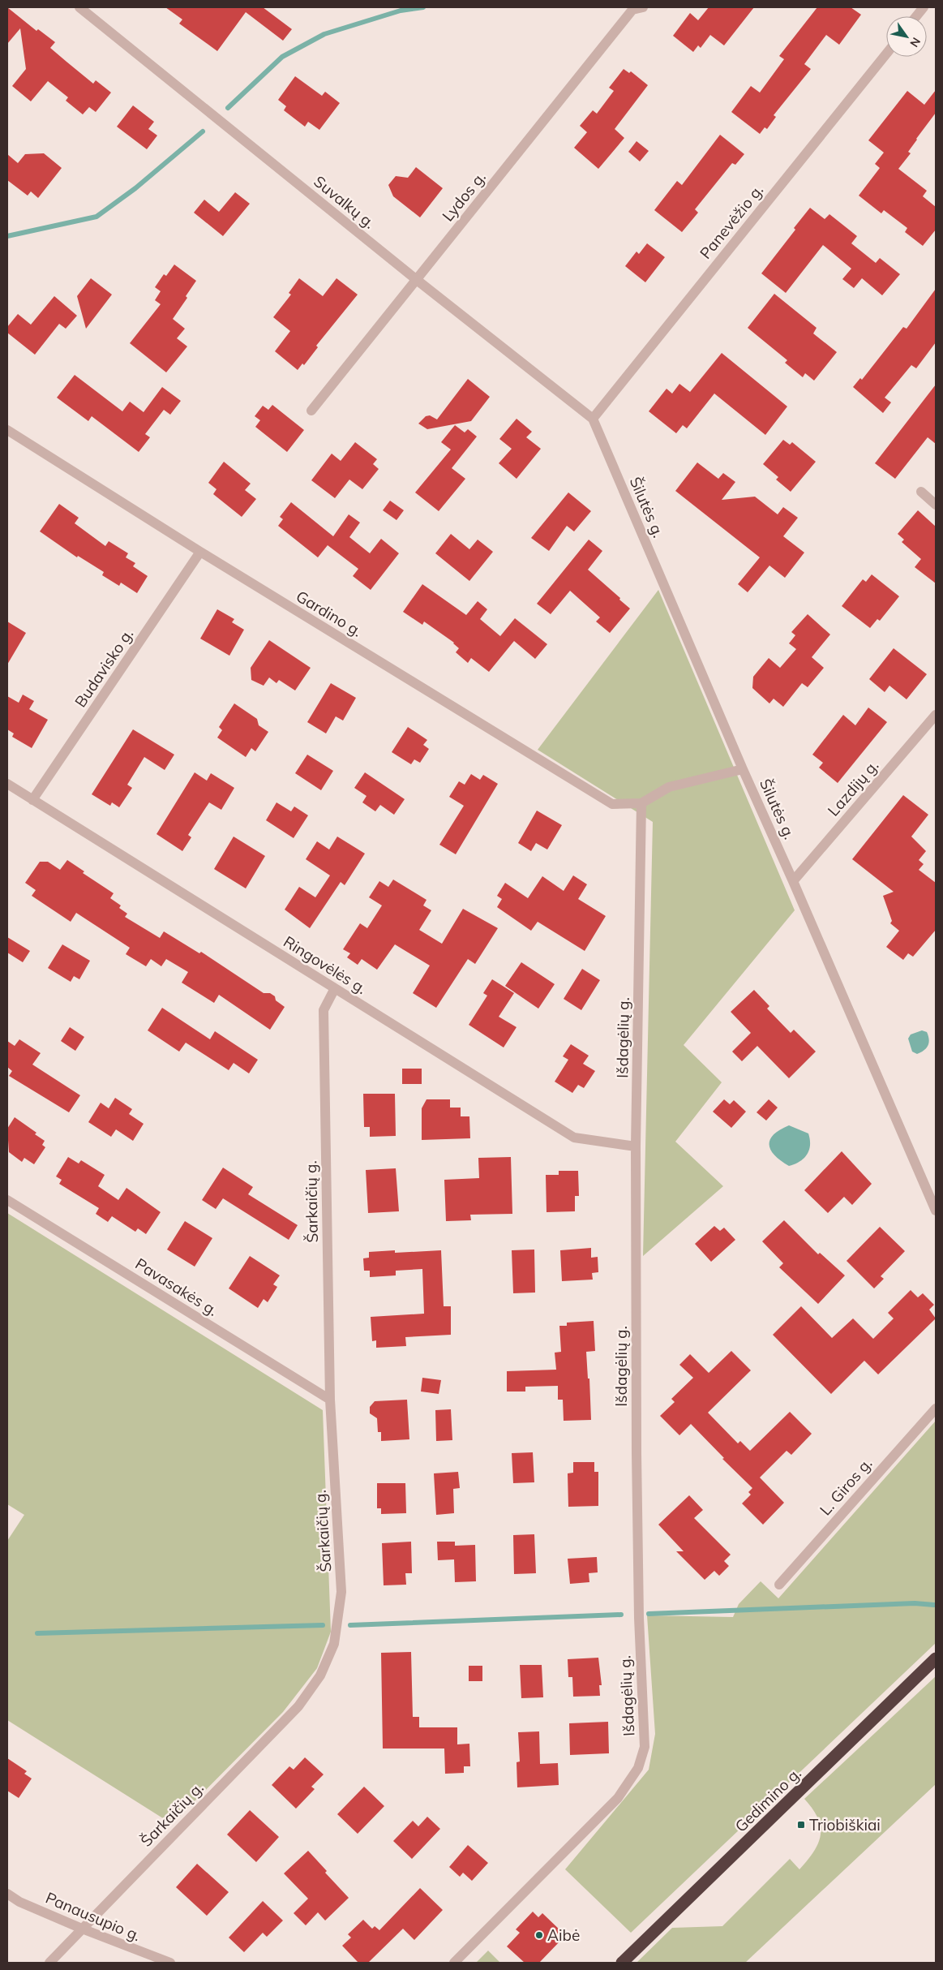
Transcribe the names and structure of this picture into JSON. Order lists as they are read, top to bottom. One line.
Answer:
{"streets":{"highway":["Gedimino g."],"street":["Lydos g.","Suvalkų g.","Panevėžio g.","Šilutės g.","Gardino g.","Budavisko g.","Lazdijų g.","Ringovėlės g.","Išdagėlių g.","Šarkaičių g.","Pavasakės g.","L. Giros g.","Panausupio g."]},"crossings":[["Lydos g.","Suvalkų g."],["Suvalkų g.","Panevėžio g."],["Suvalkų g.","Šilutės g."],["Panevėžio g.","Šilutės g."],["Šilutės g.","Lazdijų g."],["Gardino g.","Budavisko g."],["Gardino g.","Išdagėlių g."],["Budavisko g.","Ringovėlės g."],["Ringovėlės g.","Išdagėlių g."],["Ringovėlės g.","Šarkaičių g."],["Šarkaičių g.","Pavasakės g."],["Šarkaičių g.","Panausupio g."]],"places":{"transit":["Triobiškiai"],"other":["Aibė"]},"north":"bottom right"}
